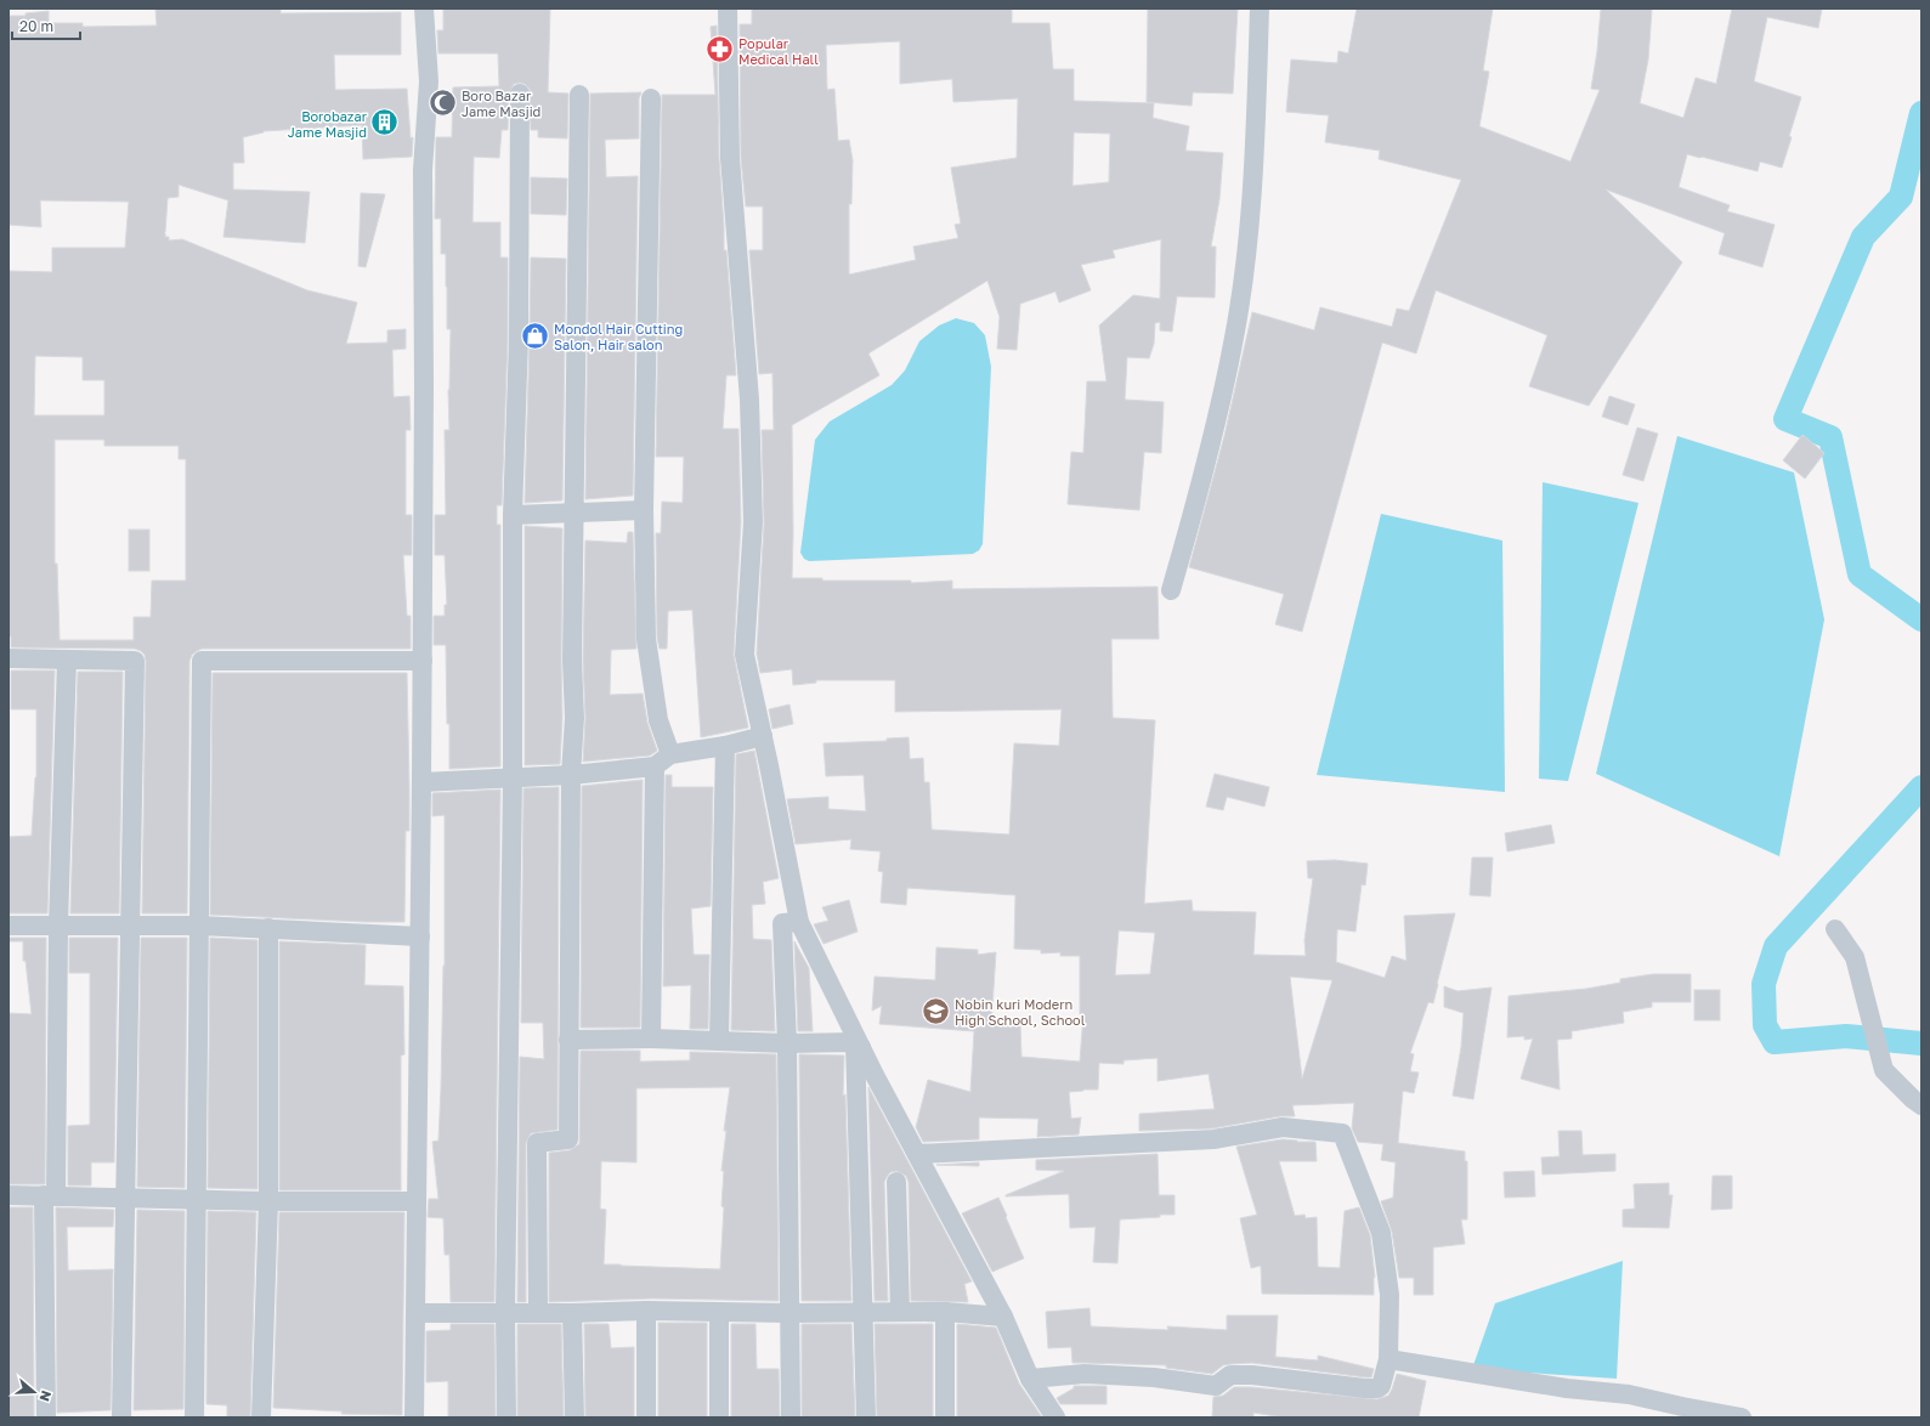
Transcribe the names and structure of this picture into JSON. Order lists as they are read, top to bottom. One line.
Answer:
{"places":{"pharmacy":["Popular Medical Hall"],"mosque":["Boro Bazar Jame Masjid"],"building":["Borobazar Jame Masjid"],"shop":["Mondol Hair Cutting Salon, Hair salon"],"school or university":["Nobin kuri Modern High School, School"]},"scale_bar":"20 m","north":"right"}
